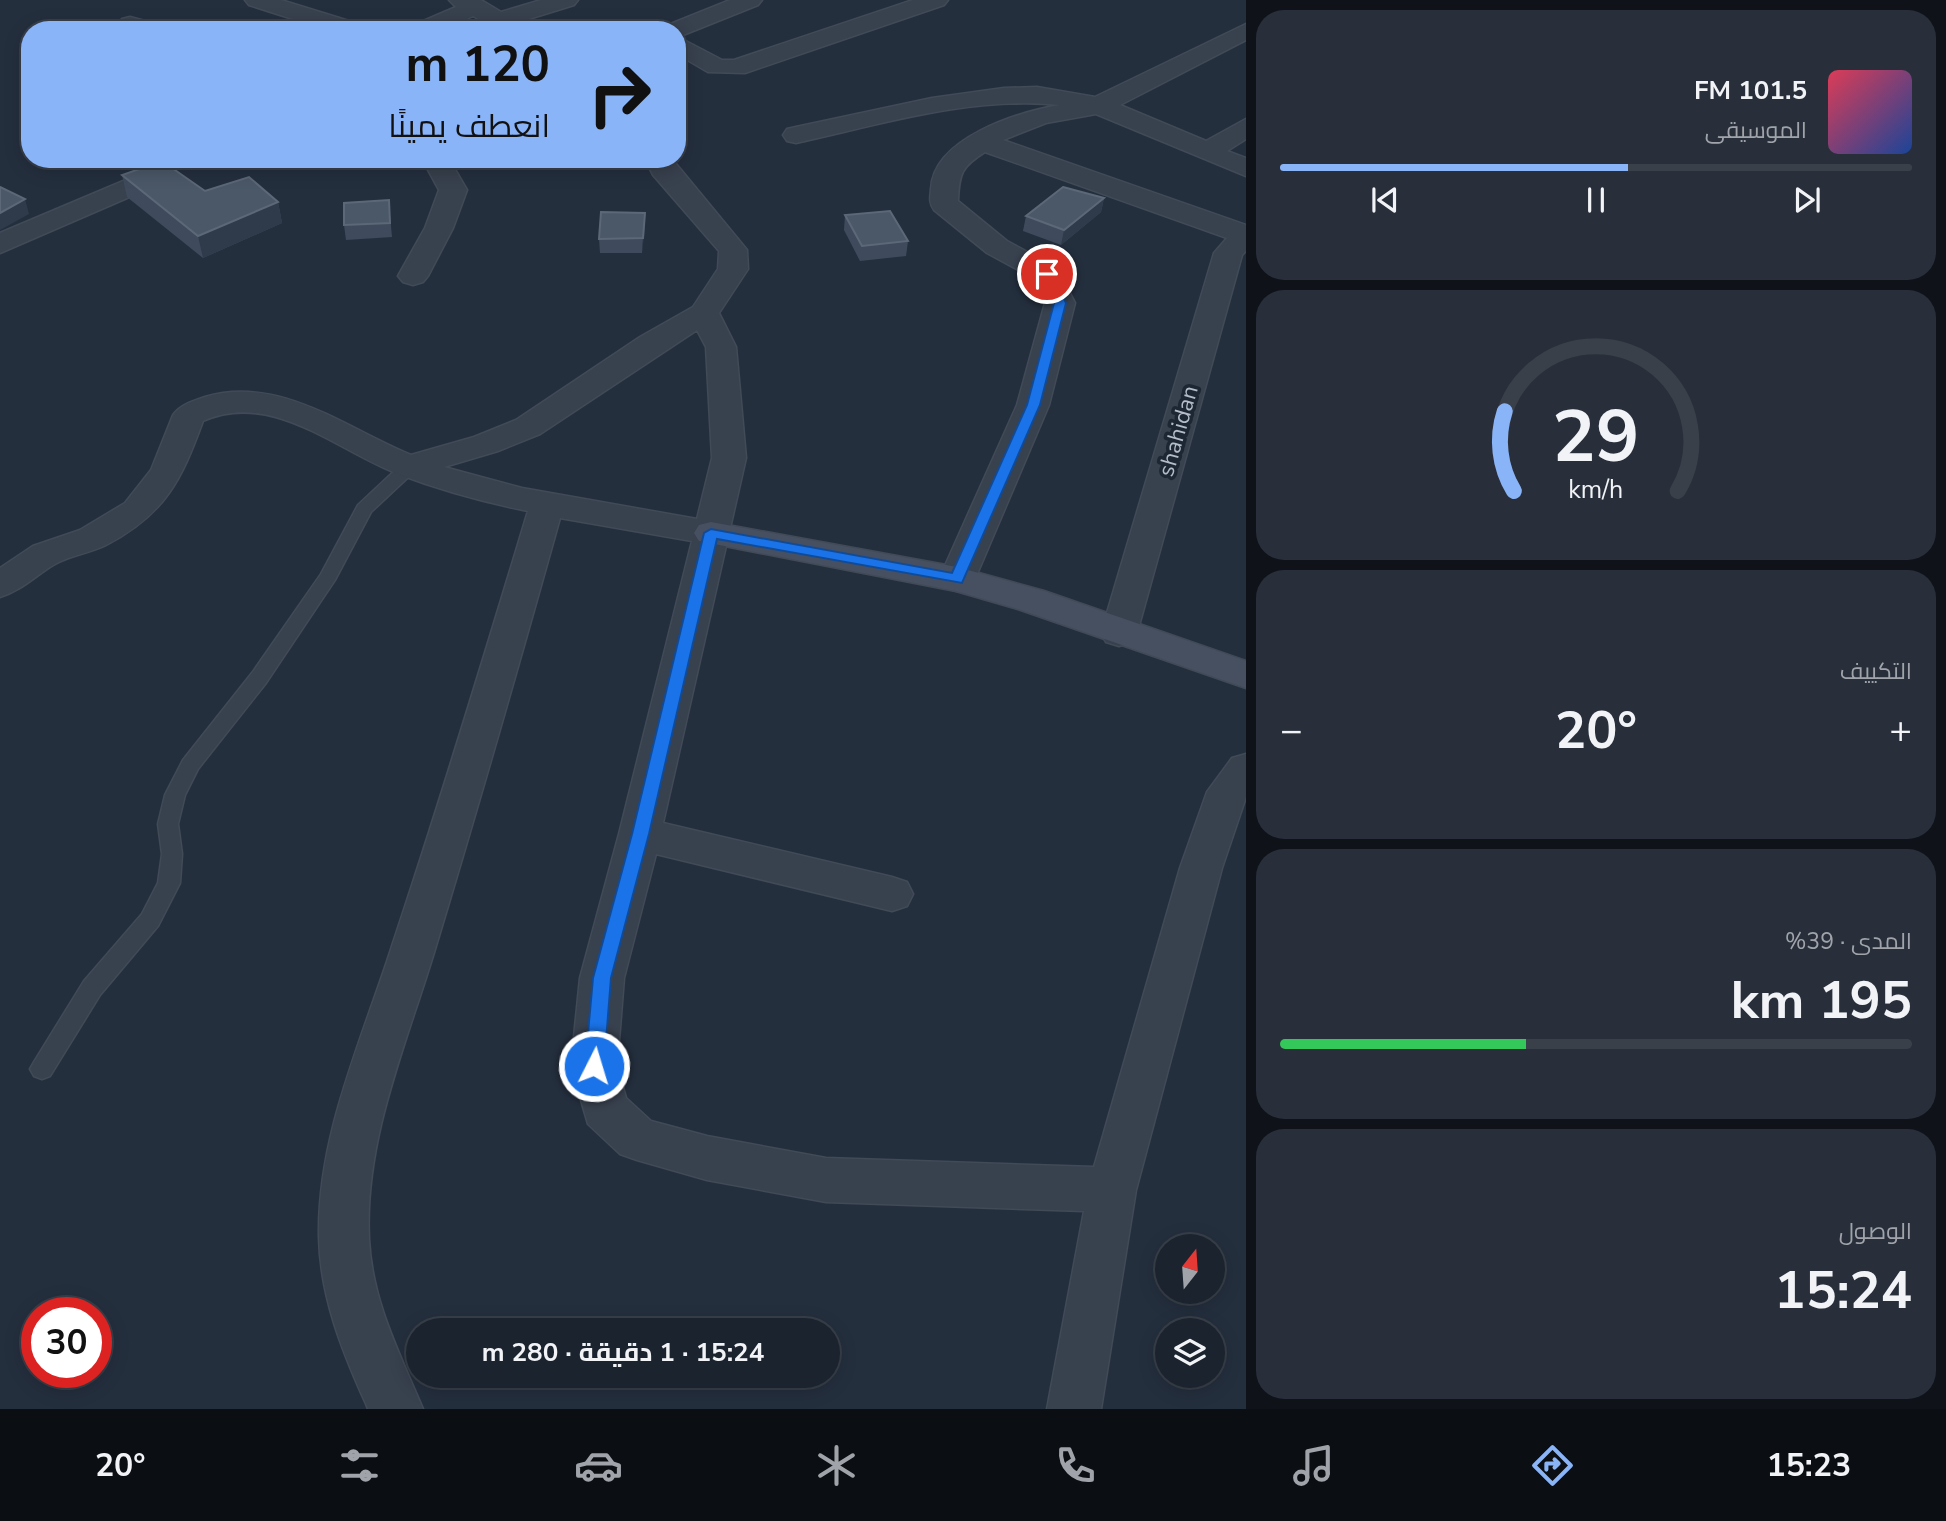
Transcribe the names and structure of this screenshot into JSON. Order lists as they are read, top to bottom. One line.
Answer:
{"streets":{"street":["shahidan"]},"north":"top","page":{"turn":["120 m","انعطف يمينًا"],"song":["101.5 FM","الموسيقى"],"tile":["التكييف",["المدى · 39%","195 km"],["الوصول","15:24"]],"heat":["−","20°","+"],"limit":"30","trip":"15:24 · 1 دقيقة · 280 m","tabs":["15:23","20°"],"gauge":["29","km/h"]}}
